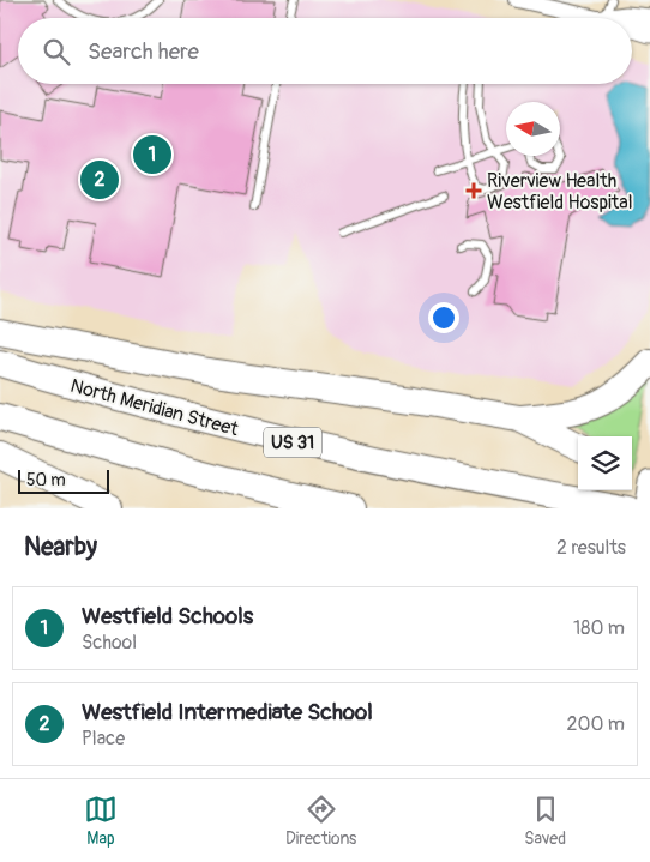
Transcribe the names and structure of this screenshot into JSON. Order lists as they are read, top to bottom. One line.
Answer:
{"streets":{"highway":["North Meridian Street","US 31"]},"places":{"health":["Riverview Health Westfield Hospital"]},"scale_bar":"50 m","north":"left","page":{"search":"Search here","pins":["1","2"],"scale":"50 m","heading":["Nearby","2 results"],"list":[{"mark":"1","name":"Westfield Schools","note":"School","value":"180 m"},{"mark":"2","name":"Westfield Intermediate School","note":"Place","value":"200 m"}],"nav":["Map","Directions","Saved"]}}
